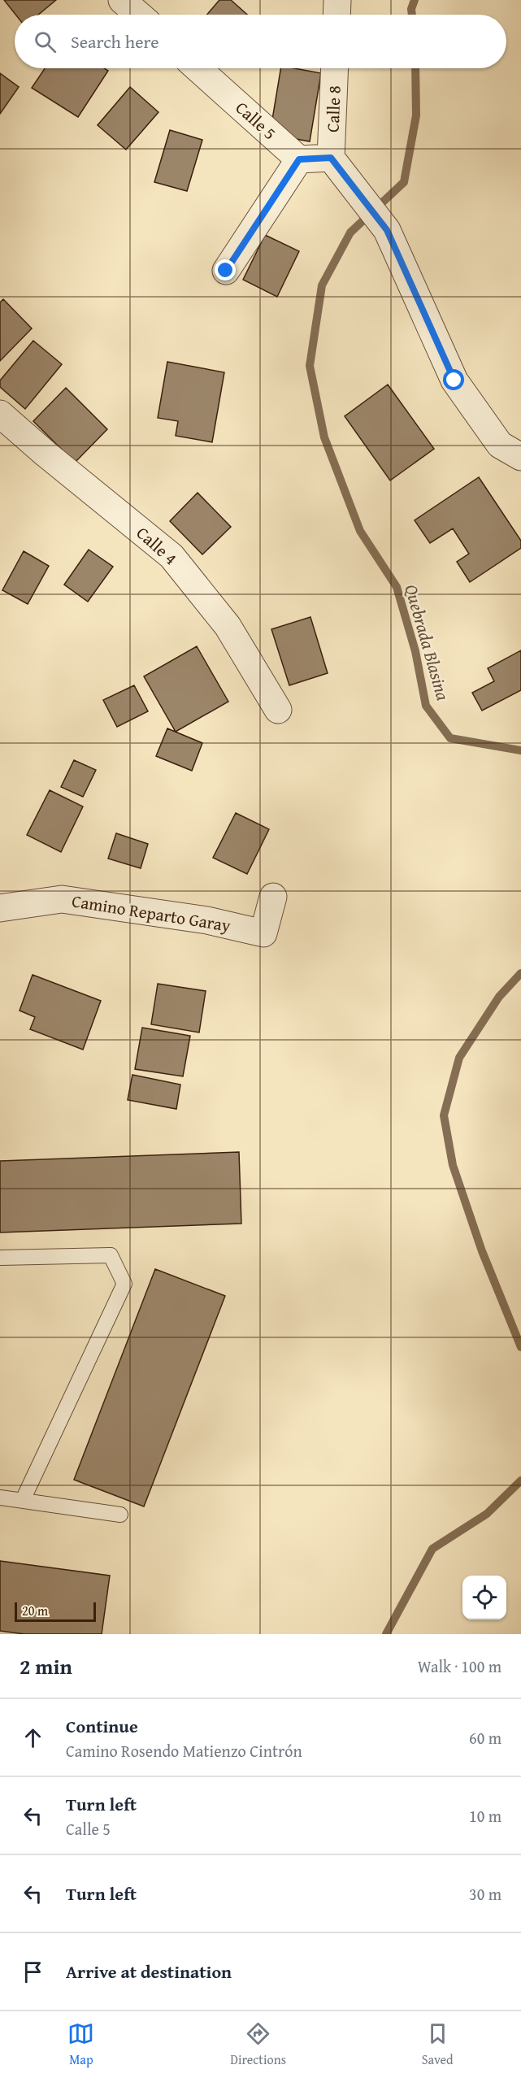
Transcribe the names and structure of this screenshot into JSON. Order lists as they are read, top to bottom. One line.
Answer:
{"streets":{"street":["Calle 8","Calle 5","Calle 4","Camino Reparto Garay"]},"water":["Quebrada Blasina"],"scale_bar":"20 m","page":{"search":"Search here","scale":"20 m","heading":["2 min","Walk · 100 m"],"list":[["Continue","Camino Rosendo Matienzo Cintrón","60 m"],["Turn left","Calle 5","10 m"],["Turn left","30 m"],"Arrive at destination"],"nav":["Map","Directions","Saved"]}}
